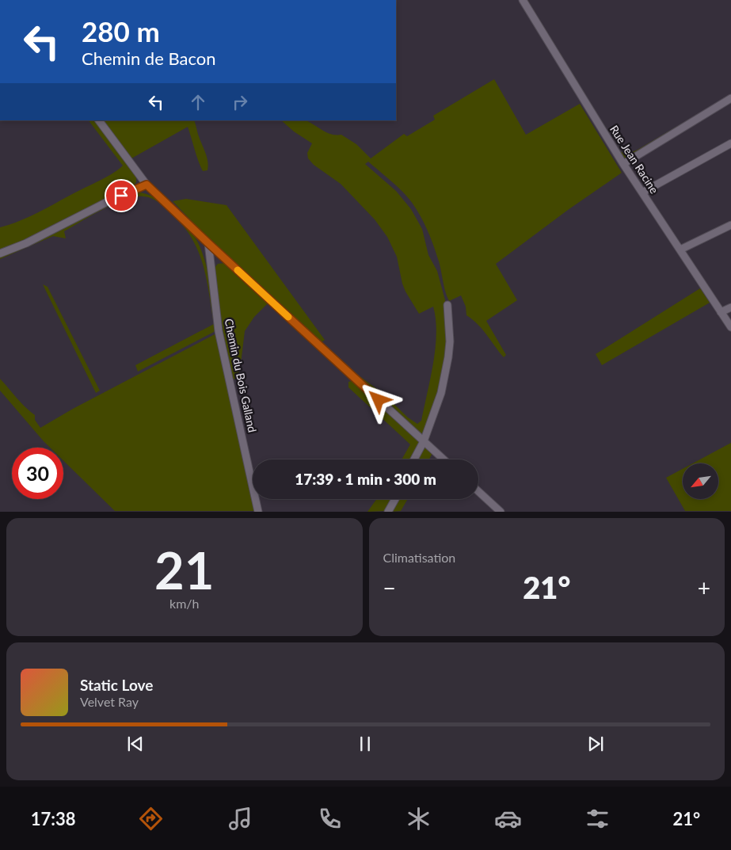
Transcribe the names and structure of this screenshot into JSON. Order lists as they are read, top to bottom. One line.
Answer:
{"streets":{"street":["Rue Jean Racine","Chemin du Bois Galland"]},"north":"bottom left","page":{"turn":["280 m","Chemin de Bacon"],"limit":"30","trip":"17:39 · 1 min · 300 m","tile":[["21","km/h"],"Climatisation"],"heat":["−","21°","+"],"song":["Static Love","Velvet Ray"],"tabs":["17:38","21°"]}}
